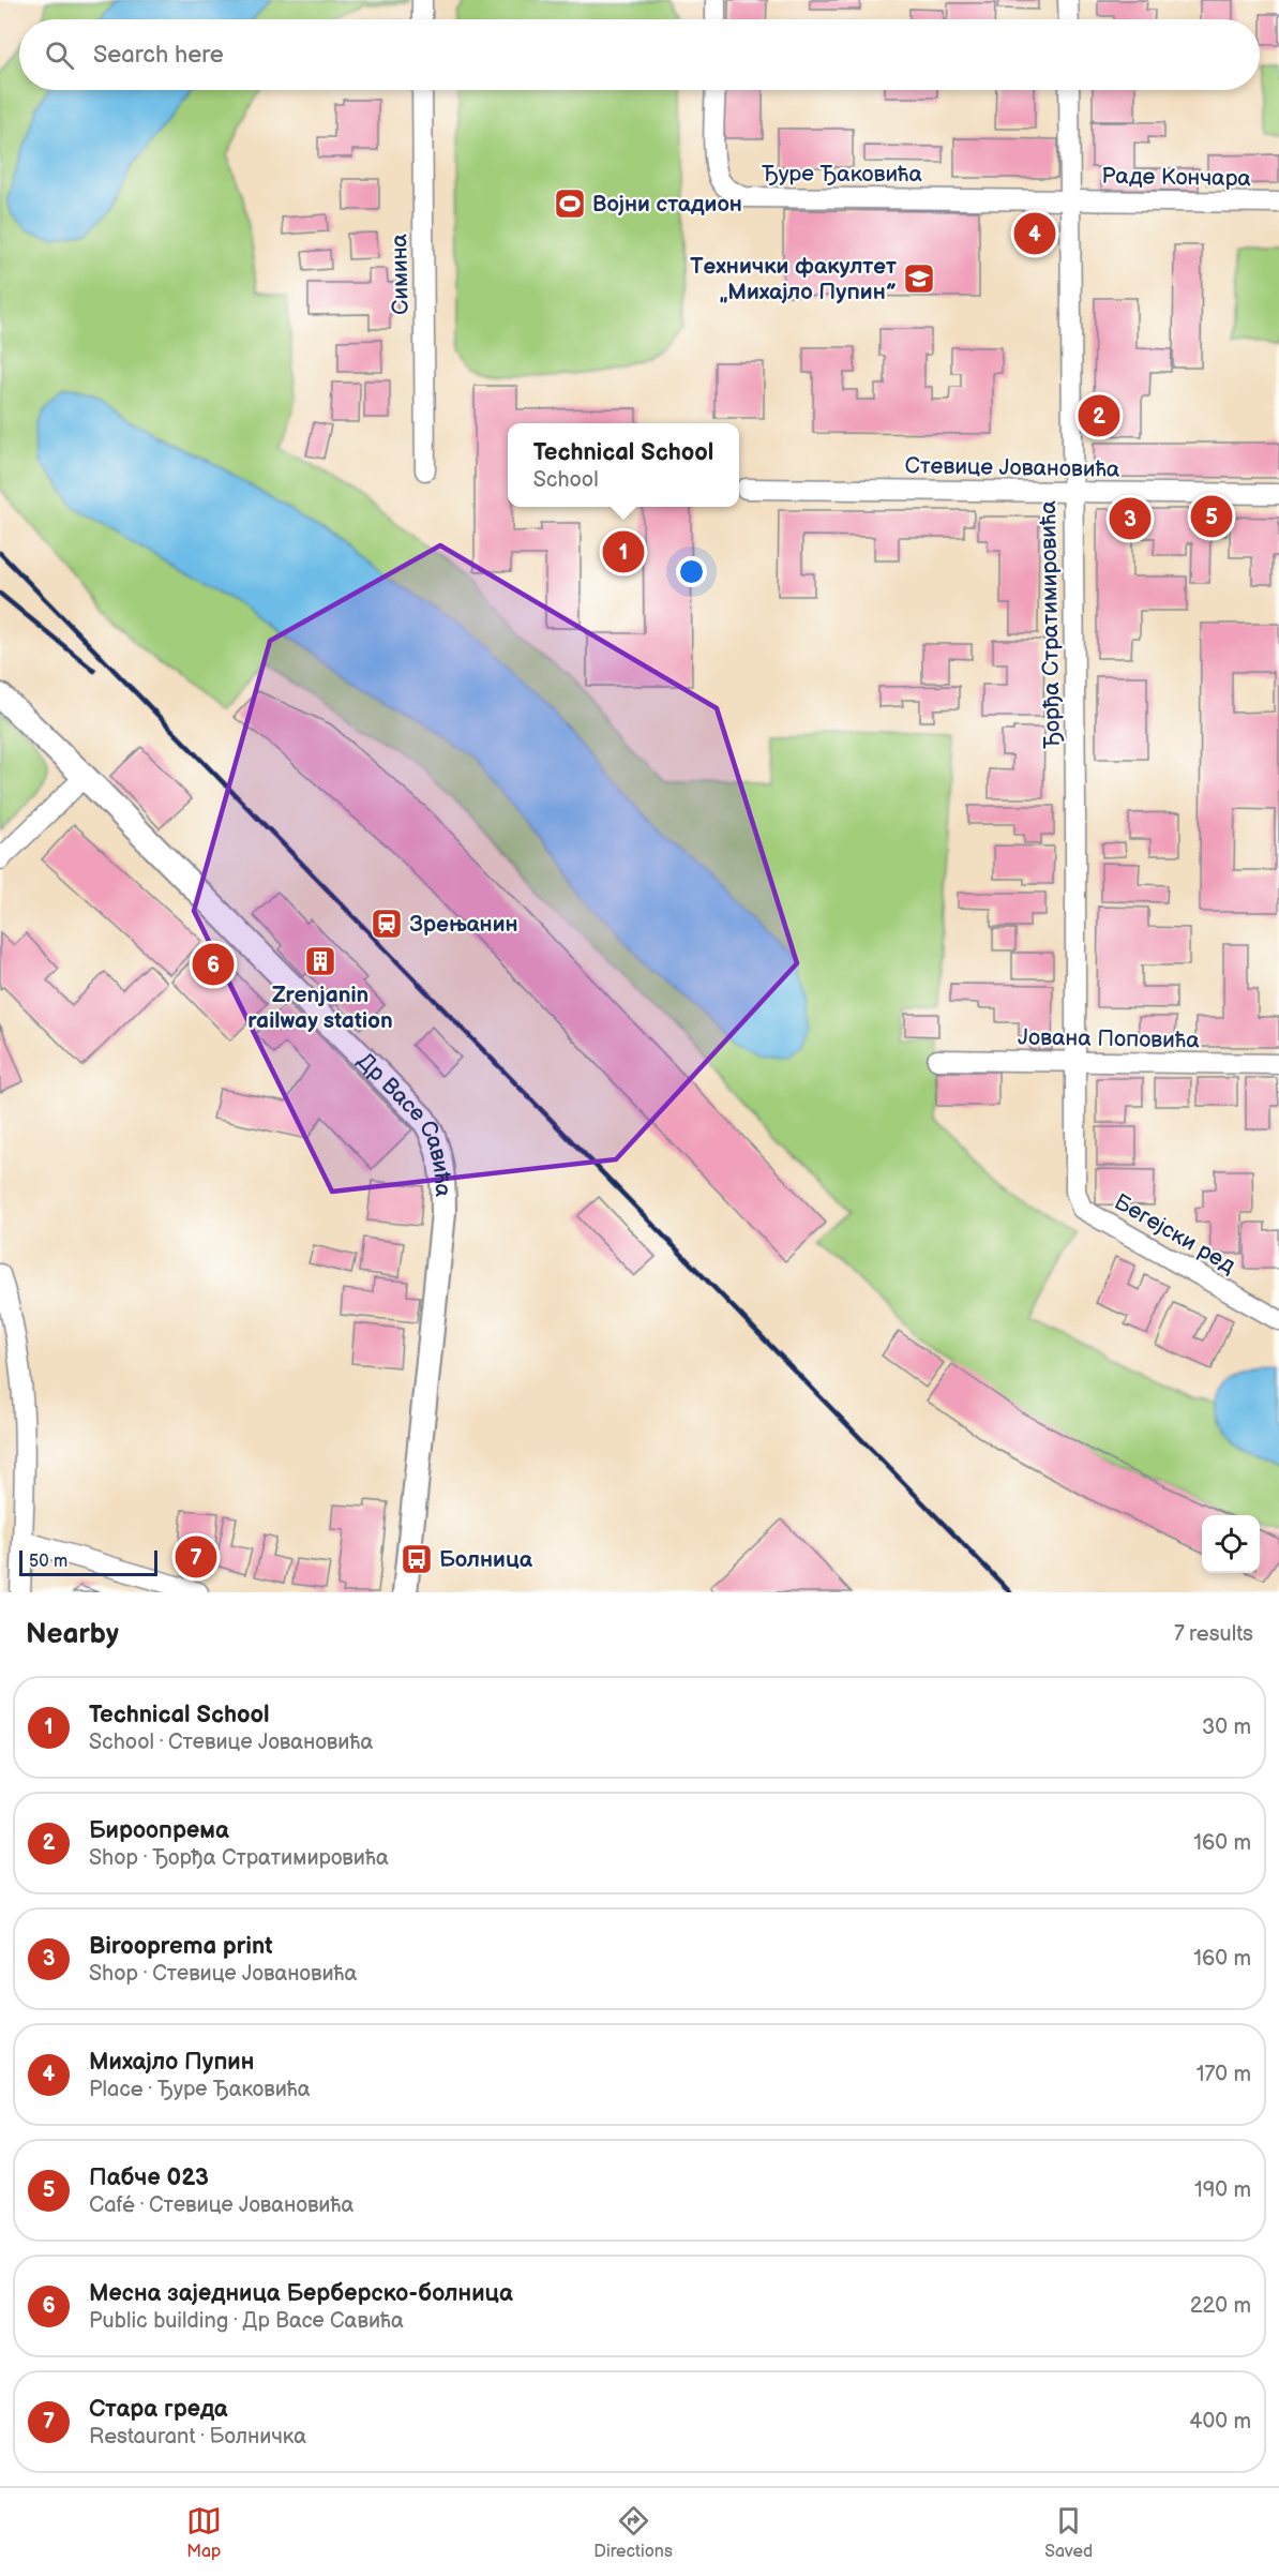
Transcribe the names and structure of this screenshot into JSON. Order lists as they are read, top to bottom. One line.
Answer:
{"streets":{"street":["Ђуре Ђаковића","Раде Кончара","Симина","Стевице Јовановића","Ђорђа Стратимировића","Јована Поповића","Др Васе Савића","Бегејски ред"]},"crossings":[["Ђуре Ђаковића","Раде Кончара"],["Ђуре Ђаковића","Ђорђа Стратимировића"],["Раде Кончара","Ђорђа Стратимировића"],["Стевице Јовановића","Ђорђа Стратимировића"],["Ђорђа Стратимировића","Јована Поповића"],["Ђорђа Стратимировића","Бегејски ред"]],"places":{"sports":["Војни стадион"],"school or university":["Технички факултет „Михајло Пупин”"],"station":["Зрењанин"],"building":["Zrenjanin railway station"],"bus stop":["Болница"]},"scale_bar":"50 m","page":{"search":"Search here","pins":["4","2","5","3","1","6","7"],"popup":["Technical School","School"],"scale":"50 m","heading":["Nearby","7 results"],"list":[{"mark":"1","name":"Technical School","note":"School · Стевице Јовановића","value":"30 m"},{"mark":"2","name":"Бироопрема","note":"Shop · Ђорђа Стратимировића","value":"160 m"},{"mark":"3","name":"Birooprema print","note":"Shop · Стевице Јовановића","value":"160 m"},{"mark":"4","name":"Михајло Пупин","note":"Place · Ђуре Ђаковића","value":"170 m"},{"mark":"5","name":"Пабче 023","note":"Café · Стевице Јовановића","value":"190 m"},{"mark":"6","name":"Месна заједница Берберско-болница","note":"Public building · Др Васе Савића","value":"220 m"},{"mark":"7","name":"Стара греда","note":"Restaurant · Болничка","value":"400 m"}],"nav":["Map","Directions","Saved"]}}
